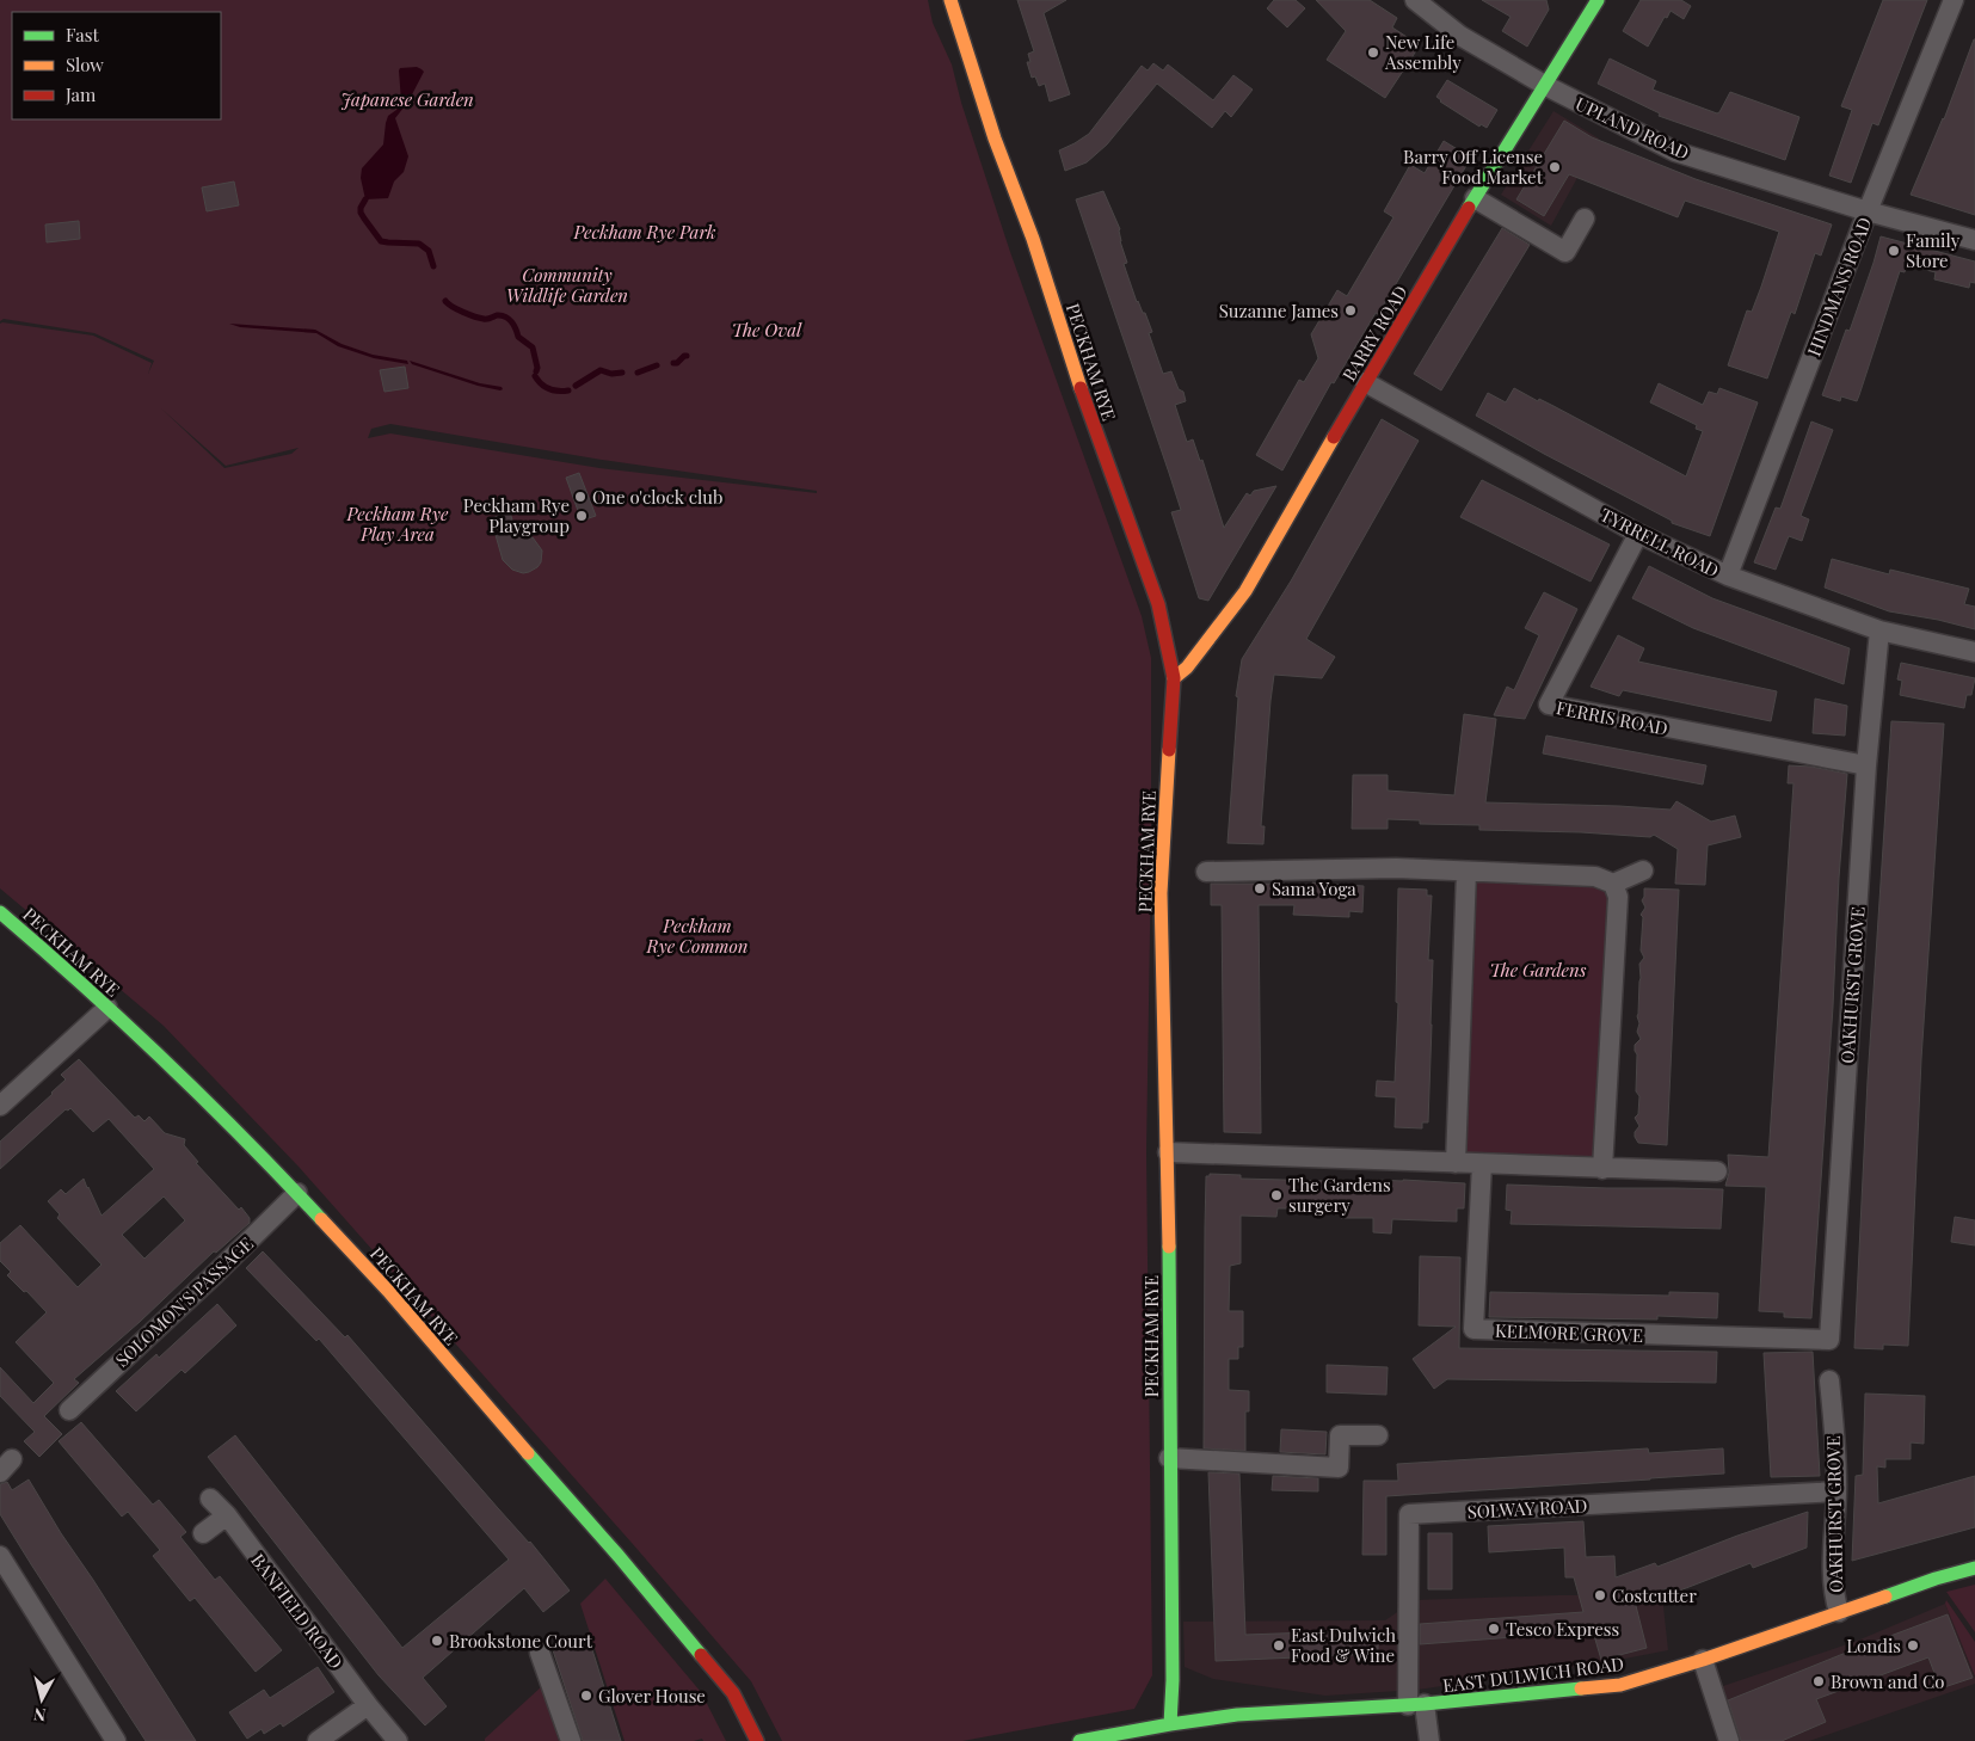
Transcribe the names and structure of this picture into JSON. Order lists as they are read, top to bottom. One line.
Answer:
{"streets":{"main road":["BARRY ROAD","PECKHAM RYE","EAST DULWICH ROAD"],"street":["UPLAND ROAD","HINDMANS ROAD","TYRRELL ROAD","FERRIS ROAD","OAKHURST GROVE","SOLOMON'S PASSAGE","KELMORE GROVE","SOLWAY ROAD","BANFIELD ROAD"]},"crossings":[["UPLAND ROAD","HINDMANS ROAD"],["UPLAND ROAD","BARRY ROAD"],["HINDMANS ROAD","TYRRELL ROAD"],["BARRY ROAD","PECKHAM RYE"],["BARRY ROAD","TYRRELL ROAD"],["PECKHAM RYE","SOLOMON'S PASSAGE"],["PECKHAM RYE","EAST DULWICH ROAD"],["TYRRELL ROAD","FERRIS ROAD"],["TYRRELL ROAD","OAKHURST GROVE"],["FERRIS ROAD","OAKHURST GROVE"],["OAKHURST GROVE","KELMORE GROVE"],["OAKHURST GROVE","SOLWAY ROAD"],["OAKHURST GROVE","EAST DULWICH ROAD"],["SOLWAY ROAD","EAST DULWICH ROAD"]],"parks":["Japanese Garden","Peckham Rye Park","Community Wildlife Garden","The Oval","Peckham Rye Play Area","Peckham Rye Common","The Gardens"],"places":["New Life Assembly","Barry Off License Food Market","Family Store","Suzanne James","One o'clock club","Peckham Rye Playgroup","Sama Yoga","The Gardens surgery","Costcutter","Tesco Express","Brookstone Court","East Dulwich Food & Wine","Londis","Brown and Co","Glover House"],"legend":["Fast","Slow","Jam"],"north":"bottom"}
